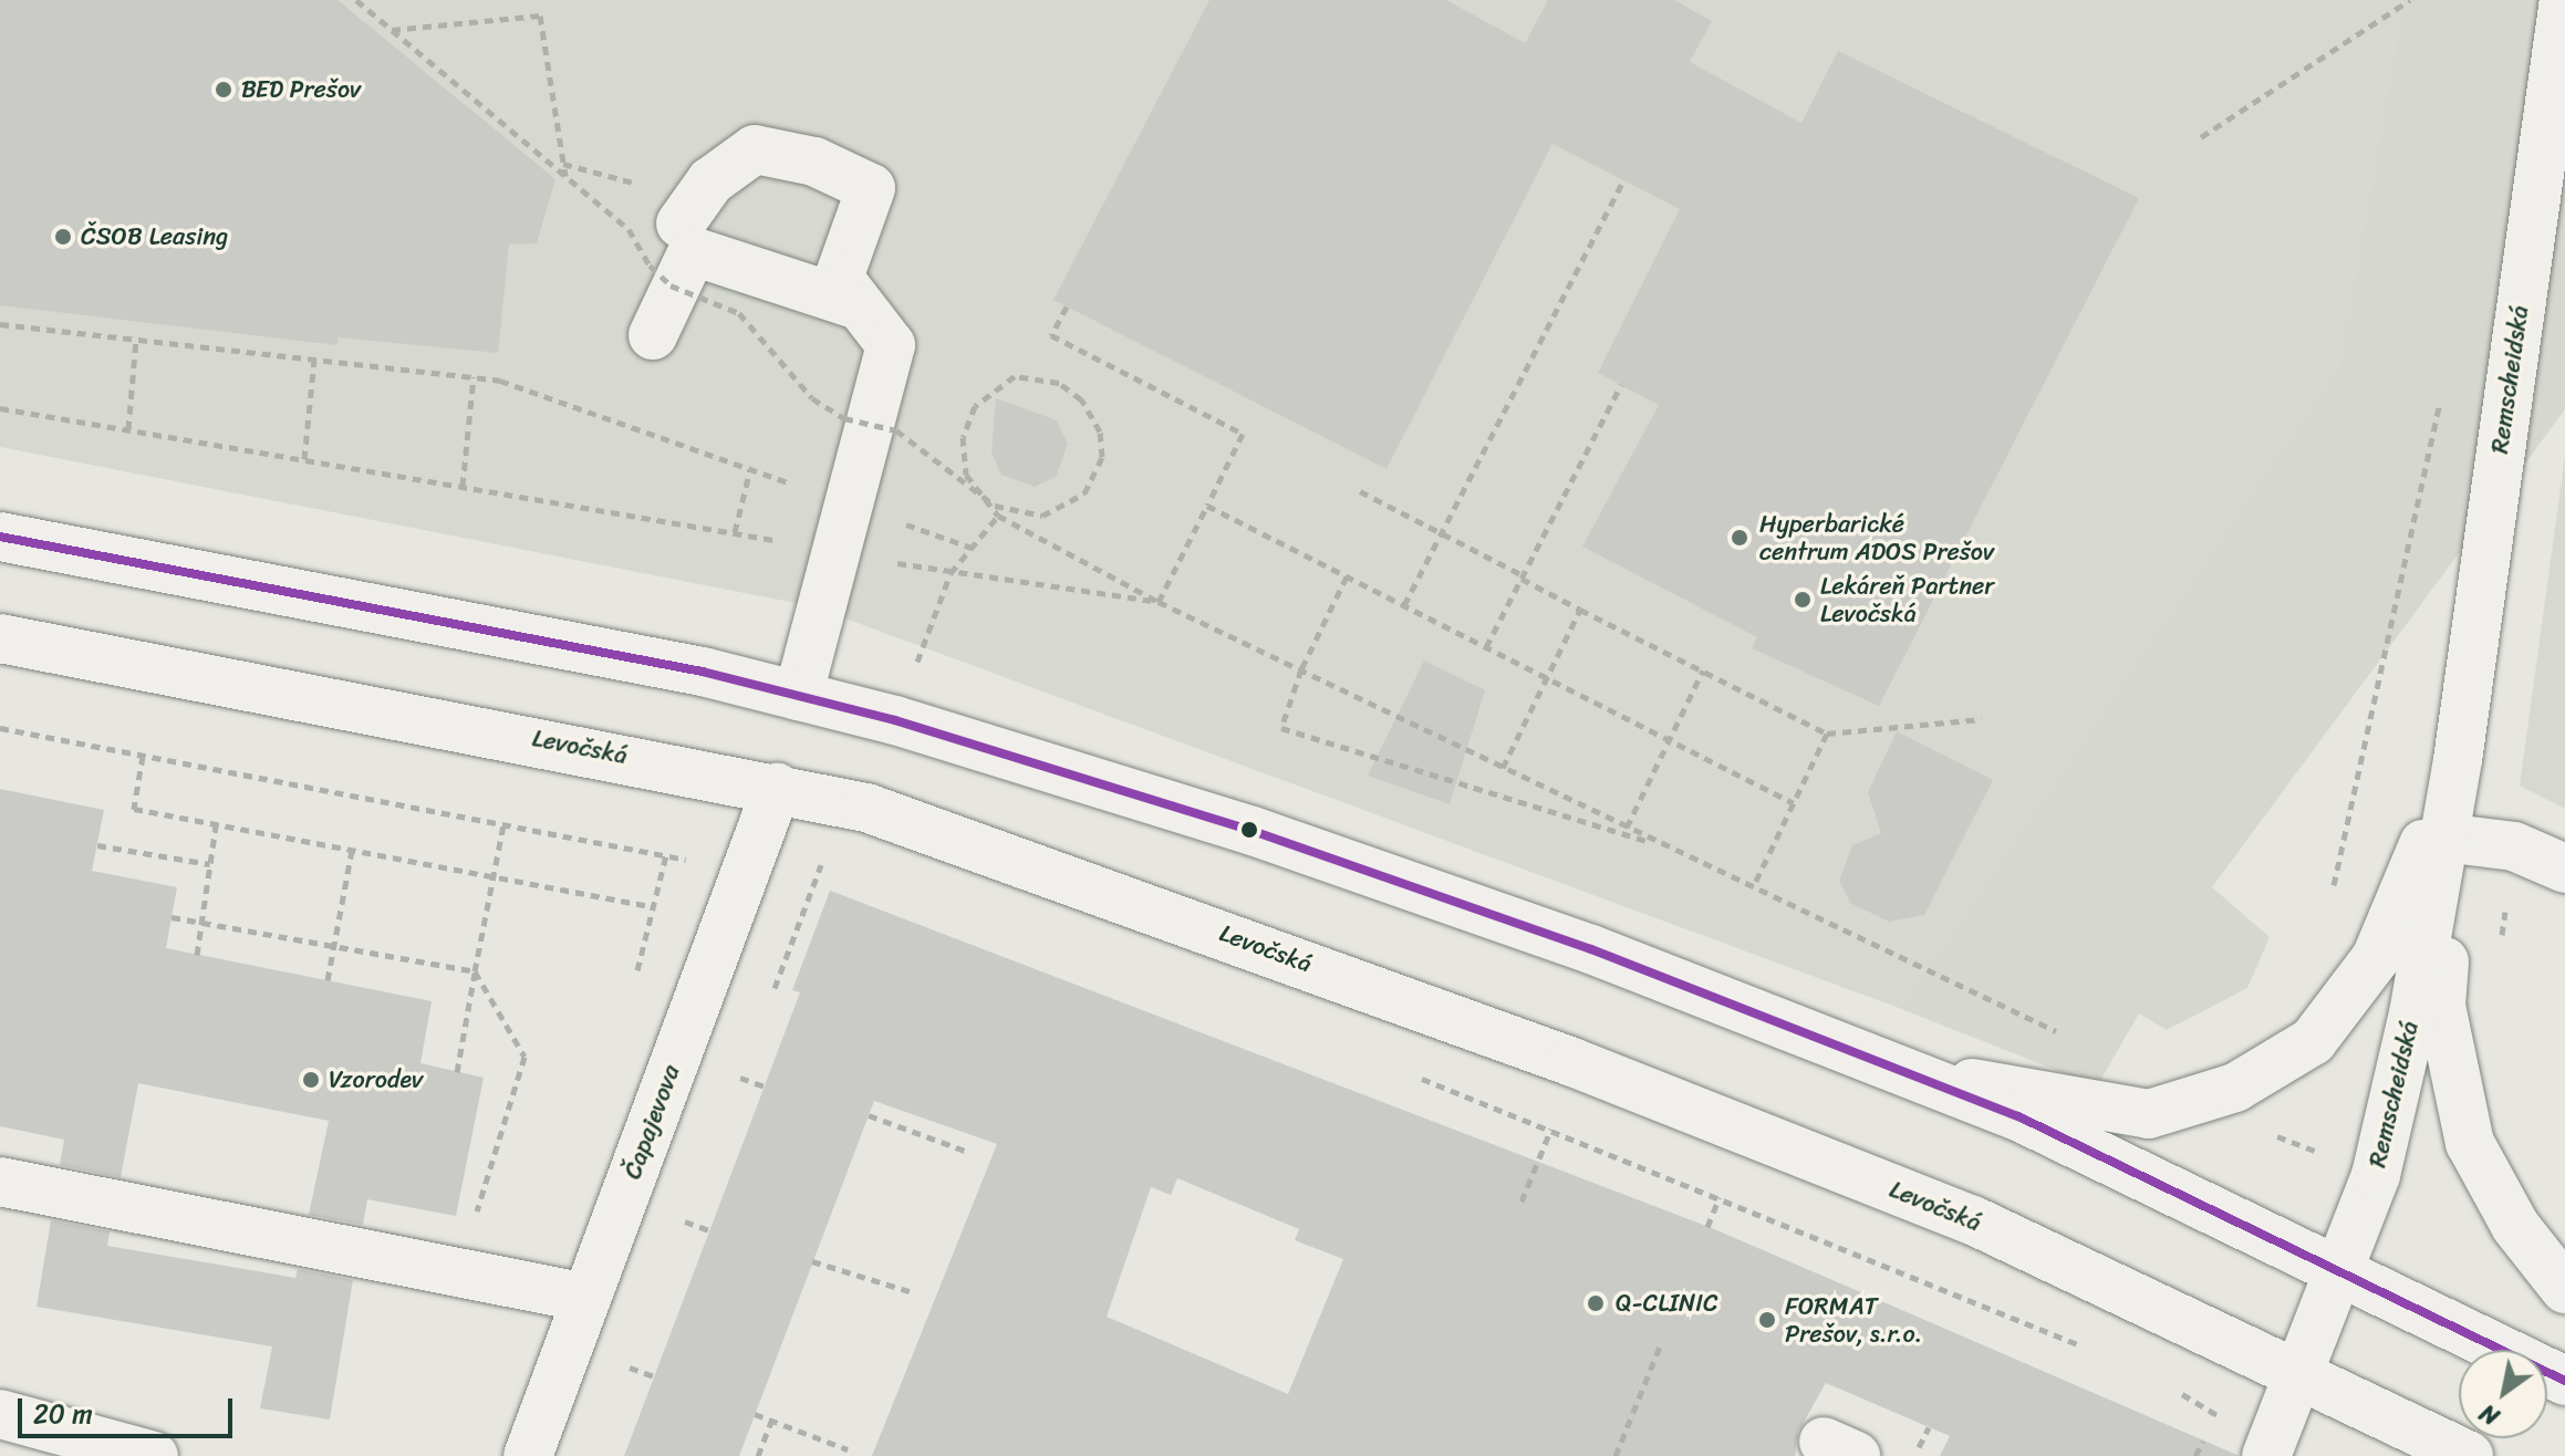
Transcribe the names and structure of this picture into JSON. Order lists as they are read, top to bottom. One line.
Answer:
{"streets":{"main road":["Remscheidská","Levočská","Čapajevova"]},"crossings":[["Remscheidská","Levočská"],["Levočská","Čapajevova"]],"places":["BED Prešov","ČSOB Leasing","Hyperbarické centrum ADOS Prešov","Lekáreň Partner Levočská","Vzorodev","Q-CLINIC","FORMAT Prešov, s.r.o."],"scale_bar":"20 m","north":"bottom left"}
